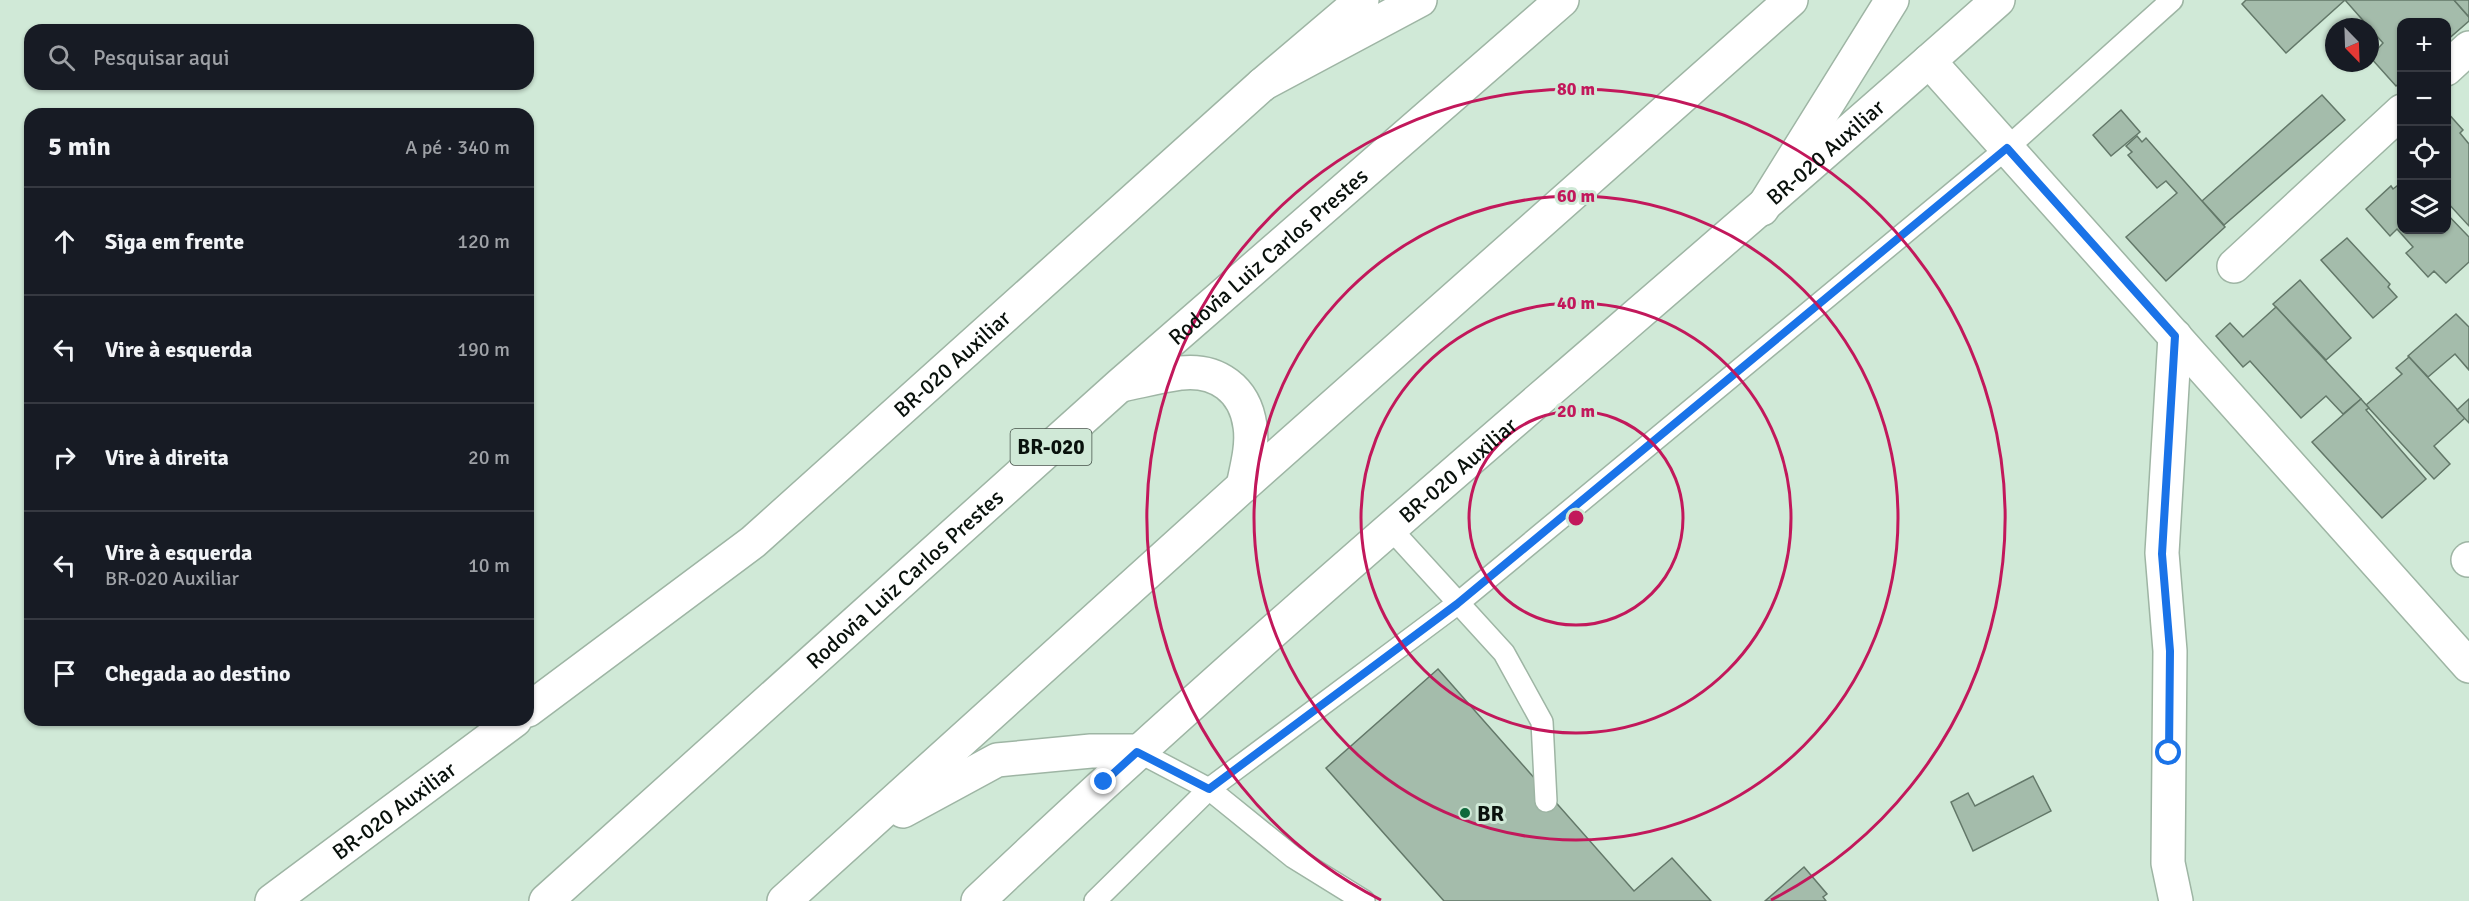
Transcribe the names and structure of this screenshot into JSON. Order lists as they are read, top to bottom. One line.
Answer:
{"streets":{"main road":["BR-020 Auxiliar","Rodovia Luiz Carlos Prestes","BR-020"]},"places":["BR"],"north":"bottom right","page":{"map_buttons":["+","−"],"search":"Pesquisar aqui","heading":["5 min","A pé · 340 m"],"list":[["Siga em frente","120 m"],["Vire à esquerda","190 m"],["Vire à direita","20 m"],["Vire à esquerda","BR-020 Auxiliar","10 m"],"Chegada ao destino"]},"rings":["80 m","60 m","40 m","20 m"]}
